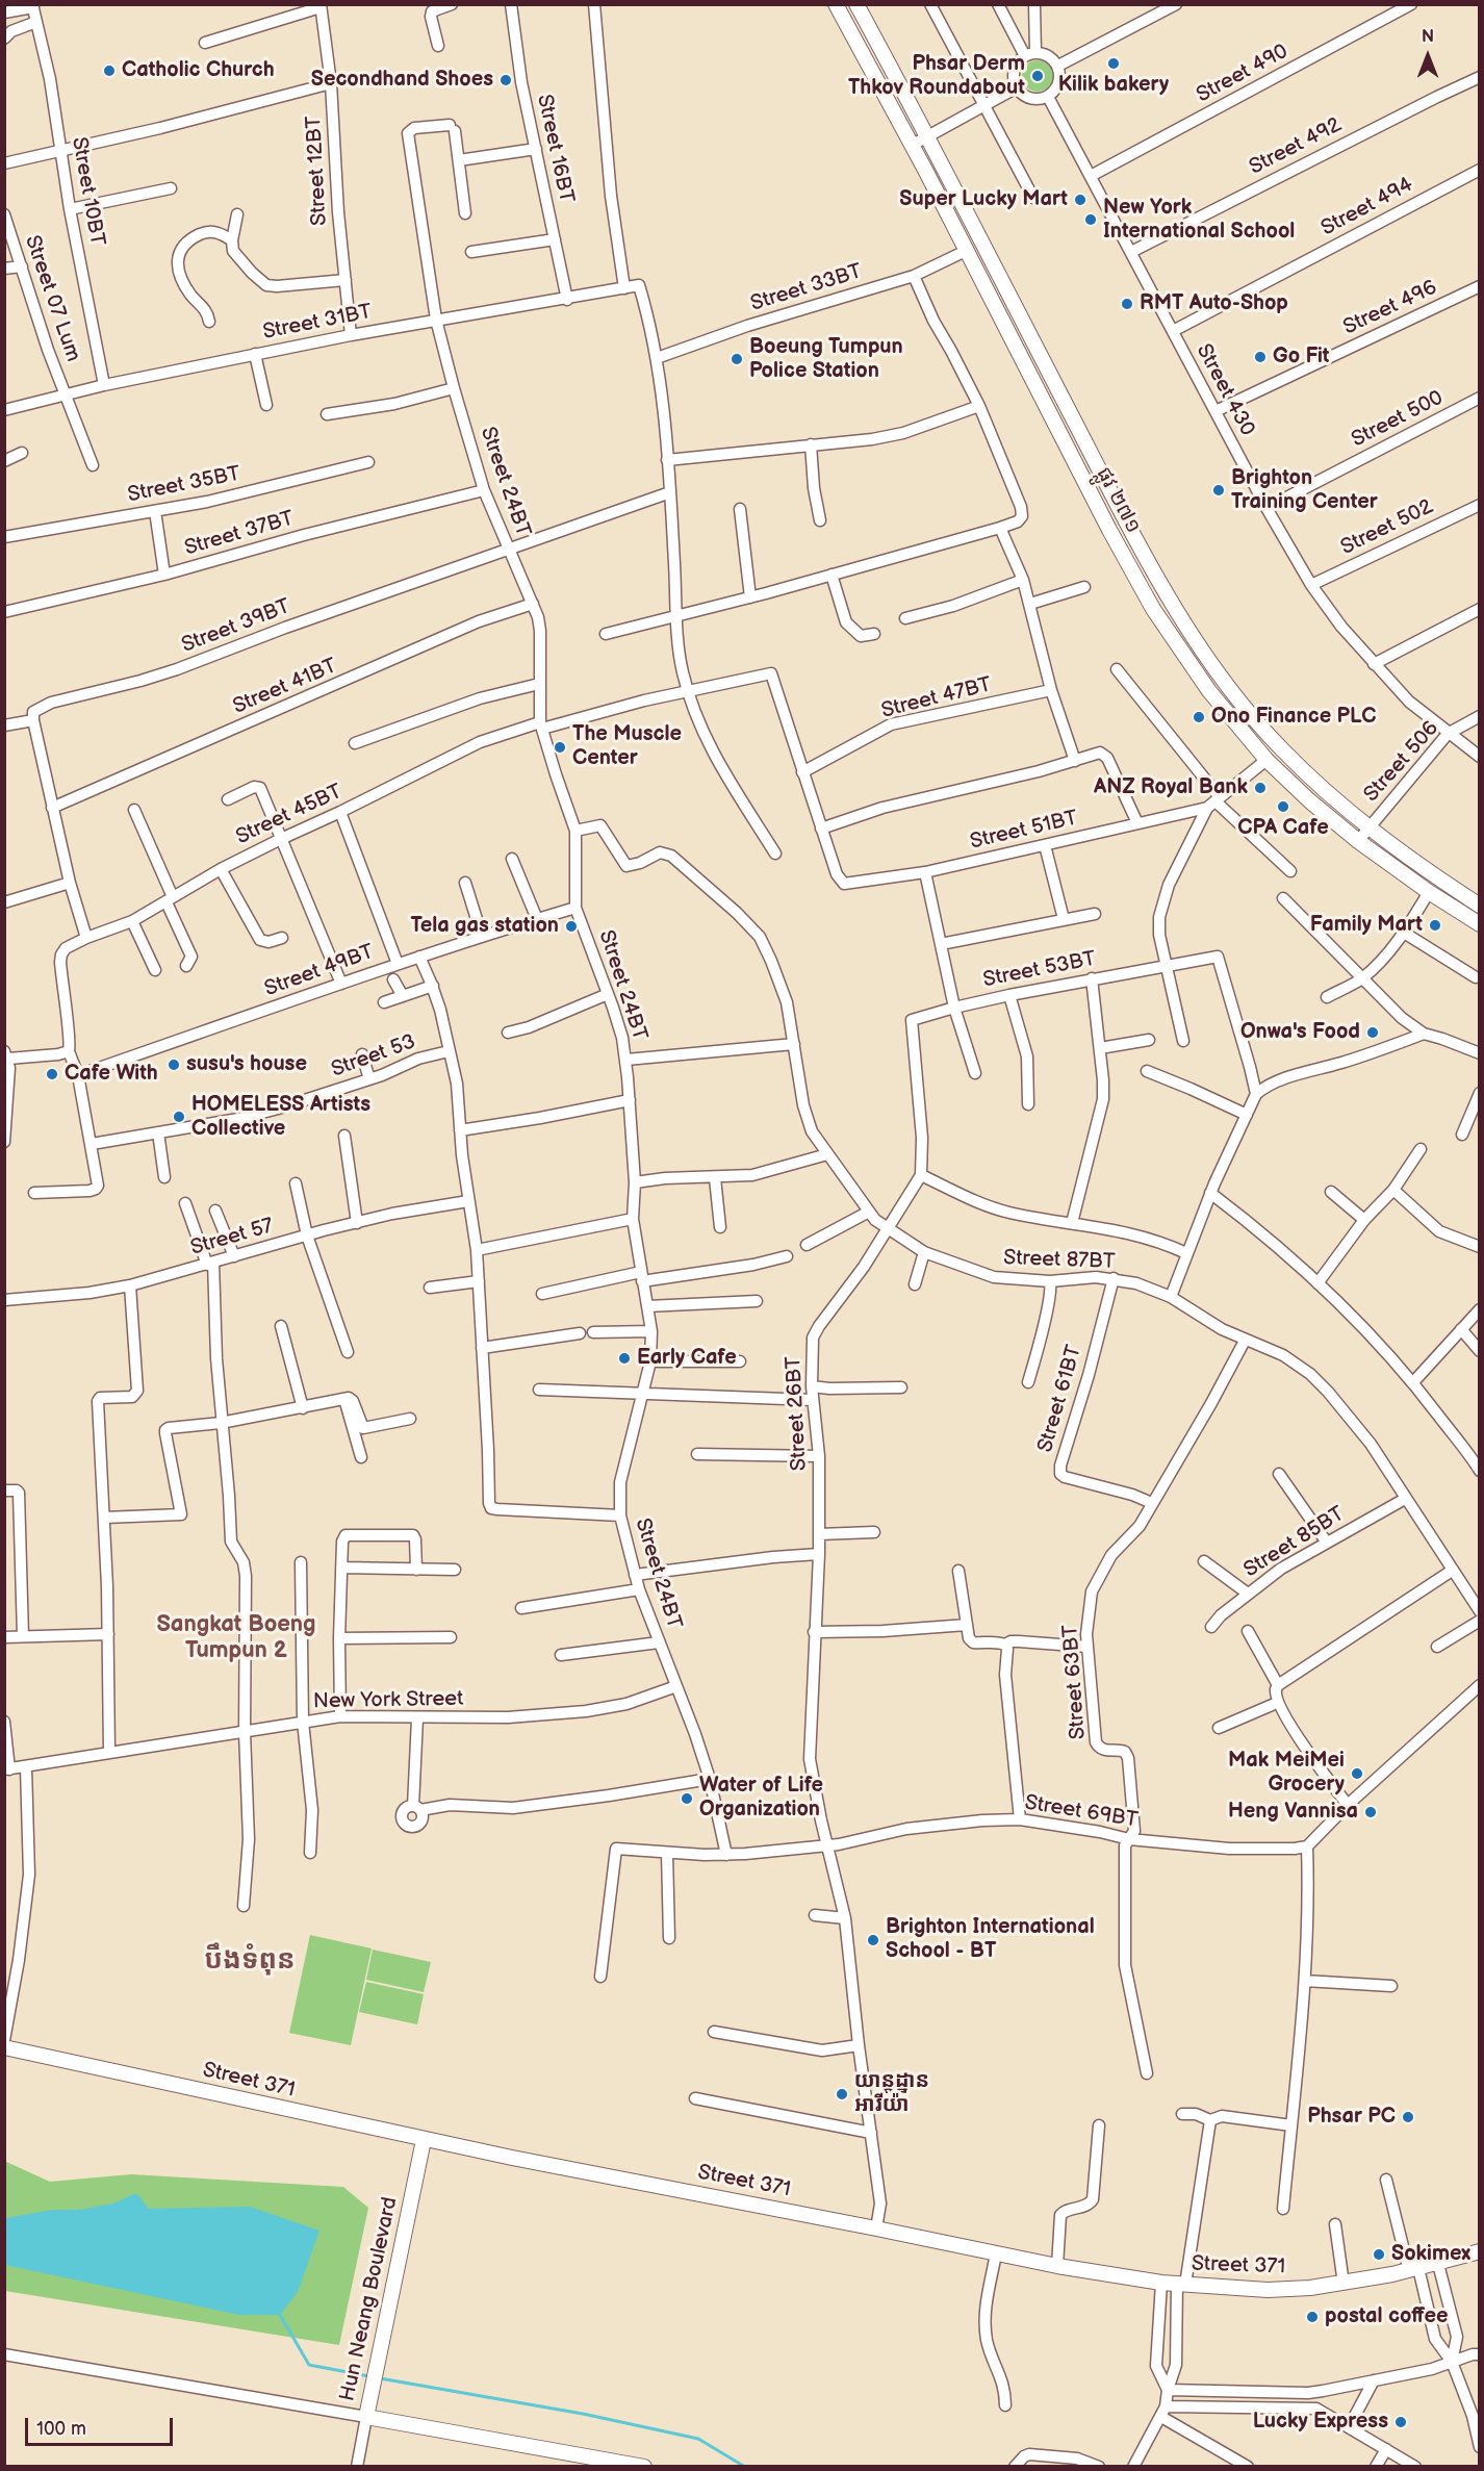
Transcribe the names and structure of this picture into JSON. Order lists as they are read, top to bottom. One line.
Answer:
{"streets":{"main road":["ផ្លូវ ២៧១","Street 371","Hun Neang Boulevard"],"street":["Street 490","Street 492","Street 16BT","Street 12BT","Street 10BT","Street 494","Street 33BT","Street 07 Lum","Street 496","Street 31BT","Street 430","Street 500","Street 24BT","Street 35BT","Street 502","Street 37BT","Street 39BT","Street 41BT","Street 47BT","Street 506","Street 45BT","Street 51BT","Street 53BT","Street 49BT","Street 53","Street 57","Street 87BT","Street 61BT","Street 26BT","Street 85BT","Street 63BT","New York Street","Street 69BT"]},"crossings":[["Street 490","Street 430"],["Street 492","Street 430"],["Street 16BT","Street 31BT"],["Street 12BT","Street 31BT"],["Street 10BT","Street 31BT"],["Street 494","Street 430"],["Street 33BT","Street 31BT"],["Street 33BT","ផ្លូវ ២៧១"],["Street 07 Lum","Street 31BT"],["Street 496","Street 430"],["Street 31BT","Street 24BT"],["Street 430","Street 500"],["Street 430","Street 502"],["Street 430","Street 506"],["Street 24BT","Street 37BT"],["Street 24BT","Street 39BT"],["Street 24BT","Street 41BT"],["Street 24BT","Street 45BT"],["Street 24BT","Street 49BT"],["Street 24BT","Street 87BT"],["Street 24BT","New York Street"],["Street 24BT","Street 69BT"],["ផ្លូវ ២៧១","Street 506"],["Street 47BT","Street 45BT"],["Street 53BT","Street 26BT"],["Street 87BT","Street 61BT"],["Street 87BT","Street 26BT"],["Street 87BT","Street 85BT"],["Street 87BT","Street 63BT"],["Street 61BT","Street 63BT"],["Street 26BT","Street 69BT"],["Street 26BT","Street 371"],["Street 63BT","Street 69BT"],["Street 371","Hun Neang Boulevard"]],"districts":["Sangkat Boeng Tumpun 2","បឹងទំពុន"],"places":["Kilik bakery","Catholic Church","Phsar Derm Thkov Roundabout","Secondhand Shoes","Super Lucky Mart","New York International School","RMT Auto-Shop","Go Fit","Boeung Tumpun Police Station","Brighton Training Center","Ono Finance PLC","The Muscle Center","ANZ Royal Bank","CPA Cafe","Family Mart","Tela gas station","Onwa's Food","susu's house","Cafe With","HOMELESS Artists Collective","Early Cafe","Mak MeiMei Grocery","Water of Life Organization","Heng Vannisa","Brighton International School - BT","យាន្ដដ្ឋាន អារីយ៉ា","Phsar PC","Sokimex","postal coffee","Lucky Express"],"scale_bar":"100 m","north":"top"}
